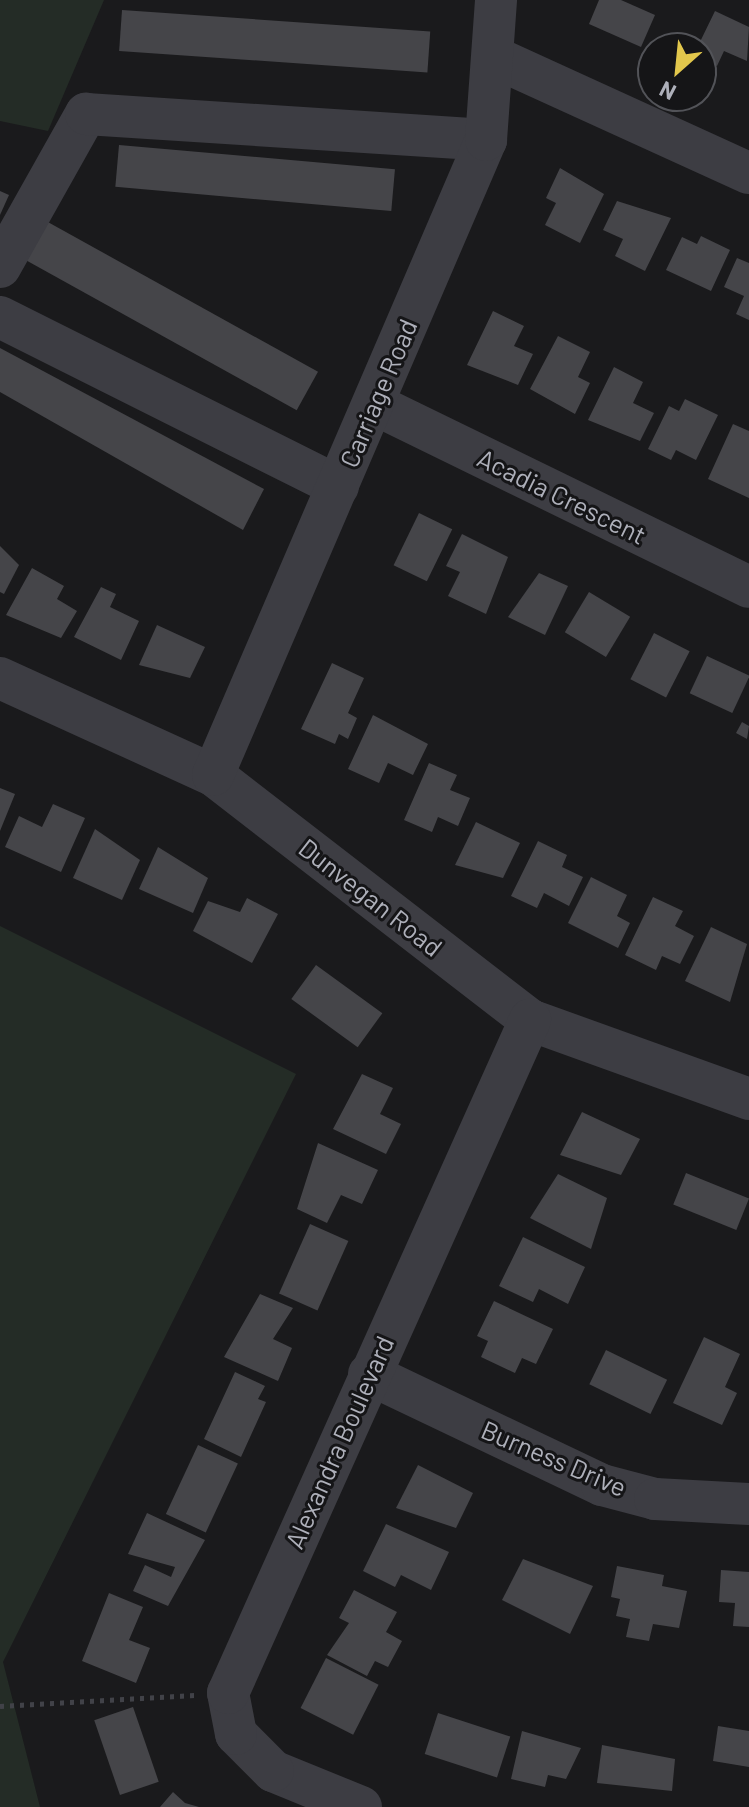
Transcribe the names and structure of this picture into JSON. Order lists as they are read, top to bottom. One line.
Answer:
{"streets":{"street":["Carriage Road","Acadia Crescent","Dunvegan Road","Alexandra Boulevard","Burness Drive"]},"crossings":[["Carriage Road","Acadia Crescent"],["Carriage Road","Dunvegan Road"],["Dunvegan Road","Alexandra Boulevard"],["Alexandra Boulevard","Burness Drive"]],"north":"bottom left"}
